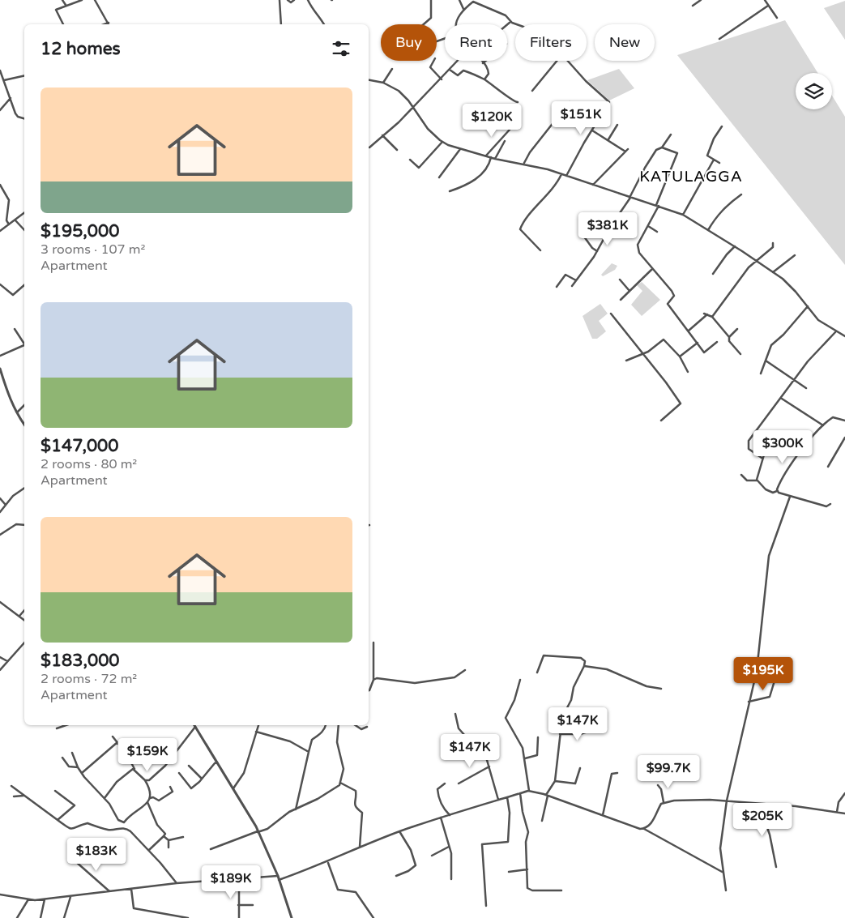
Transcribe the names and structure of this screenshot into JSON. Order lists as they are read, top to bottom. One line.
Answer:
{"districts":["KATULAGGA"],"page":{"chip":["Buy","Rent","Filters","New"],"heading":"12 homes","list":[{"name":"$195,000","note":"3 rooms · 107 m² · Apartment"},{"name":"$147,000","note":"2 rooms · 80 m² · Apartment"},{"name":"$183,000","note":"2 rooms · 72 m² · Apartment"}],"price":["$151K","$120K","$381K","$300K","$195K","$147K","$147K","$159K","$99.7K","$205K","$183K","$189K"]}}
